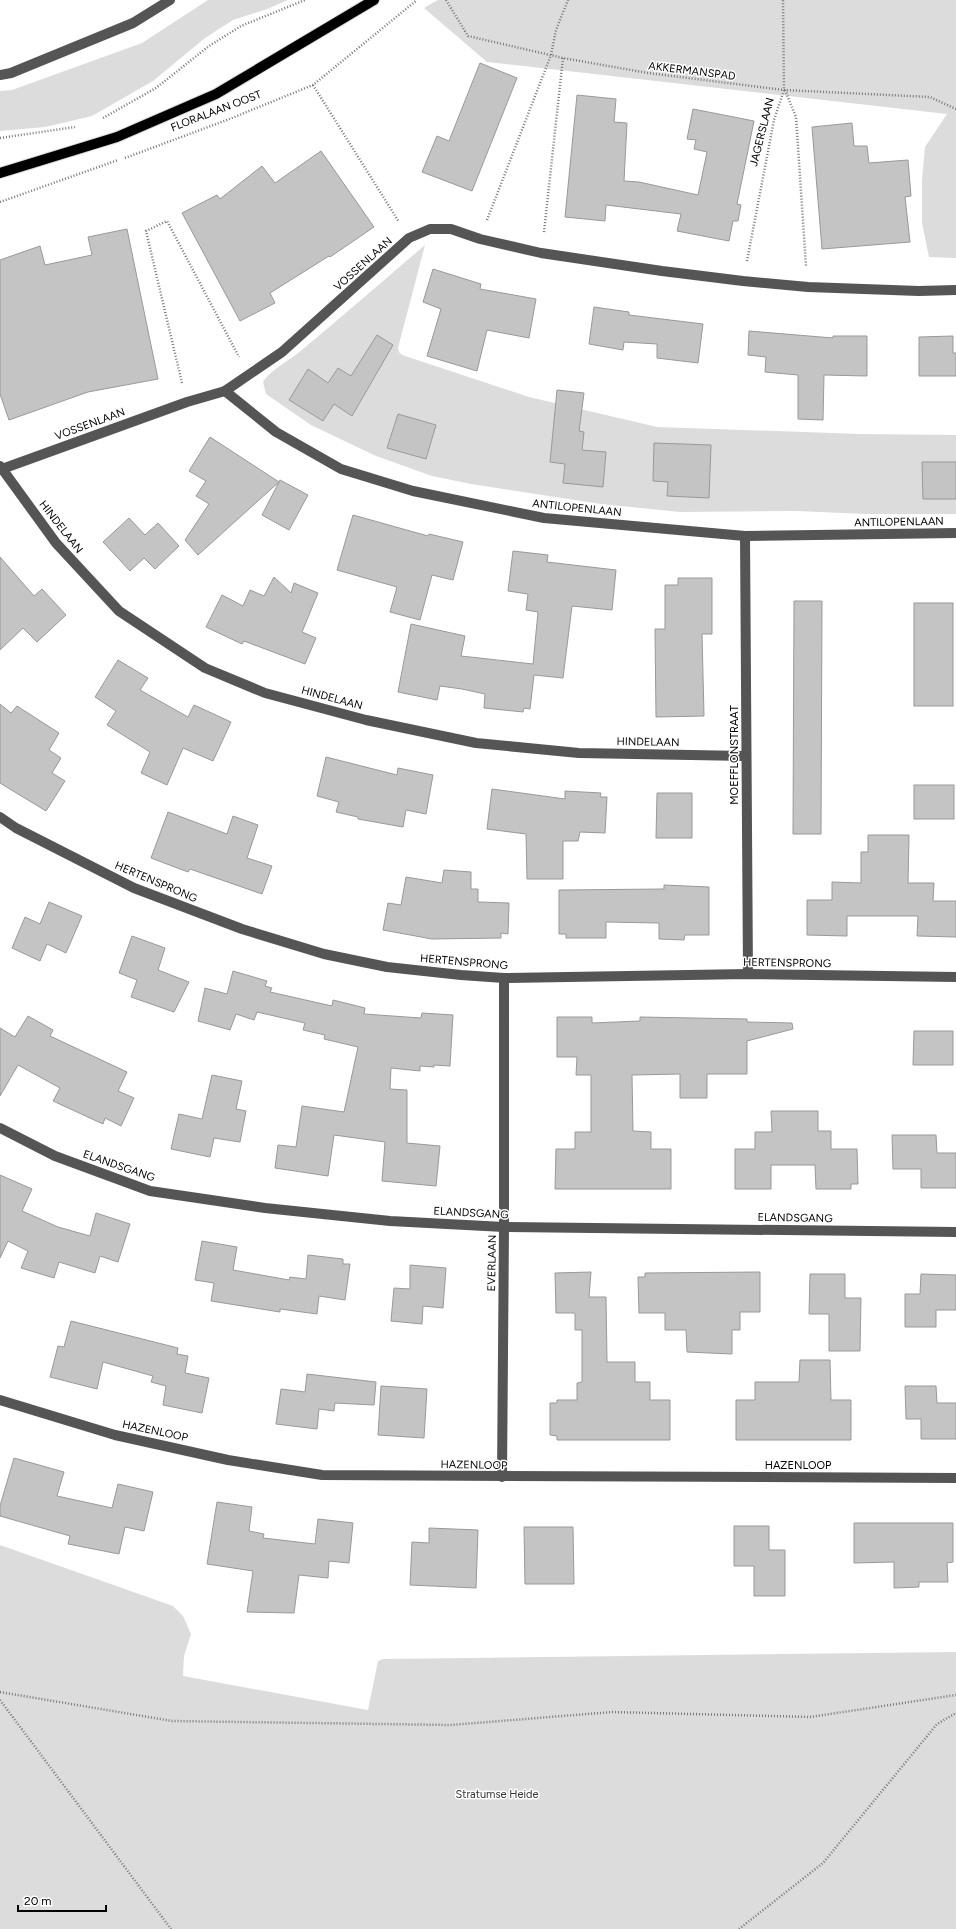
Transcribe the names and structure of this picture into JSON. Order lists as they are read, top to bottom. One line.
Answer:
{"streets":{"main road":["FLORALAAN OOST"],"street":["VOSSENLAAN","ANTILOPENLAAN","HINDELAAN","MOEFFLONSTRAAT","HERTENSPRONG","ELANDSGANG","EVERLAAN","HAZENLOOP"],"path":["AKKERMANSPAD","JAGERSLAAN"]},"crossings":[["AKKERMANSPAD","JAGERSLAAN"],["FLORALAAN OOST","VOSSENLAAN"],["VOSSENLAAN","ANTILOPENLAAN"],["VOSSENLAAN","HINDELAAN"],["ANTILOPENLAAN","MOEFFLONSTRAAT"],["HINDELAAN","MOEFFLONSTRAAT"],["MOEFFLONSTRAAT","HERTENSPRONG"],["HERTENSPRONG","EVERLAAN"],["ELANDSGANG","EVERLAAN"],["EVERLAAN","HAZENLOOP"]],"parks":["Stratumse Heide"],"scale_bar":"20 m"}
